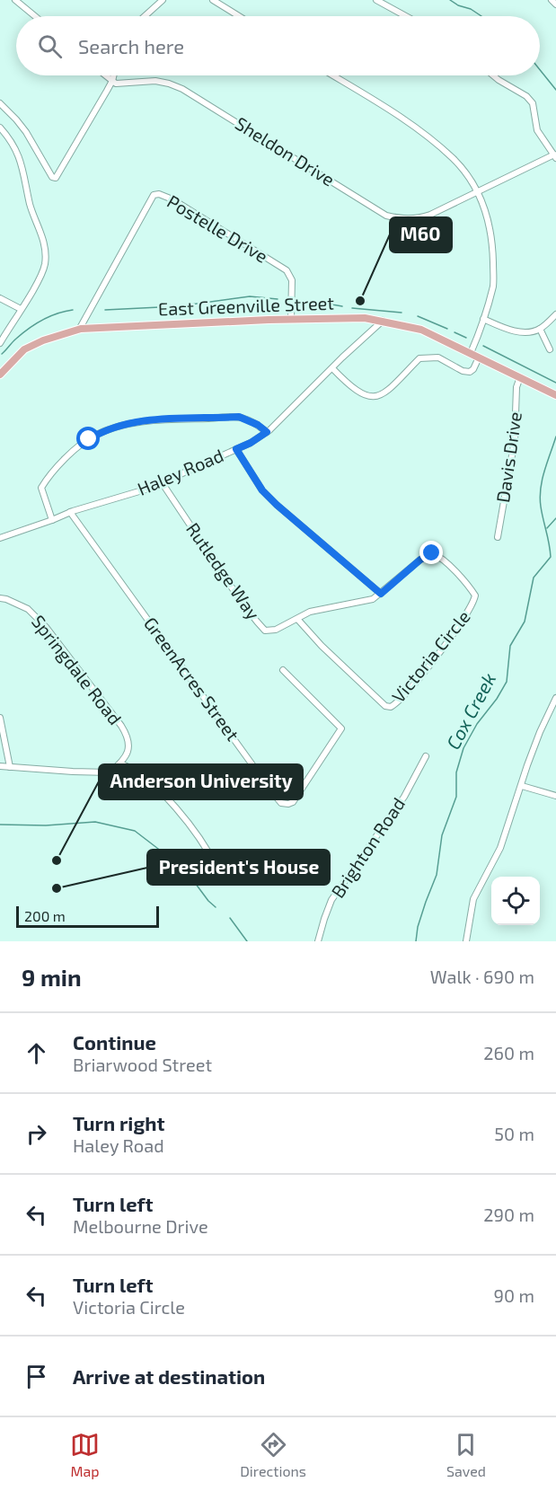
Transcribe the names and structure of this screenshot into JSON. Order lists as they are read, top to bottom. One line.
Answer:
{"streets":{"main road":["East Greenville Street"],"street":["Sheldon Drive","Postelle Drive","Davis Drive","Haley Road","Rutledge Way","Victoria Circle","Springdale Road","GreenAcres Street","Brighton Road"]},"crossings":[["Postelle Drive","East Greenville Street"],["East Greenville Street","Davis Drive"],["East Greenville Street","Haley Road"],["Haley Road","Rutledge Way"],["Haley Road","GreenAcres Street"],["Rutledge Way","Victoria Circle"]],"water":["Cox Creek"],"places":["M60","Anderson University","President's House"],"scale_bar":"200 m","page":{"search":"Search here","scale":"200 m","heading":["9 min","Walk · 690 m"],"list":[["Continue","Briarwood Street","260 m"],["Turn right","Haley Road","50 m"],["Turn left","Melbourne Drive","290 m"],["Turn left","Victoria Circle","90 m"],"Arrive at destination"],"nav":["Map","Directions","Saved"]}}
